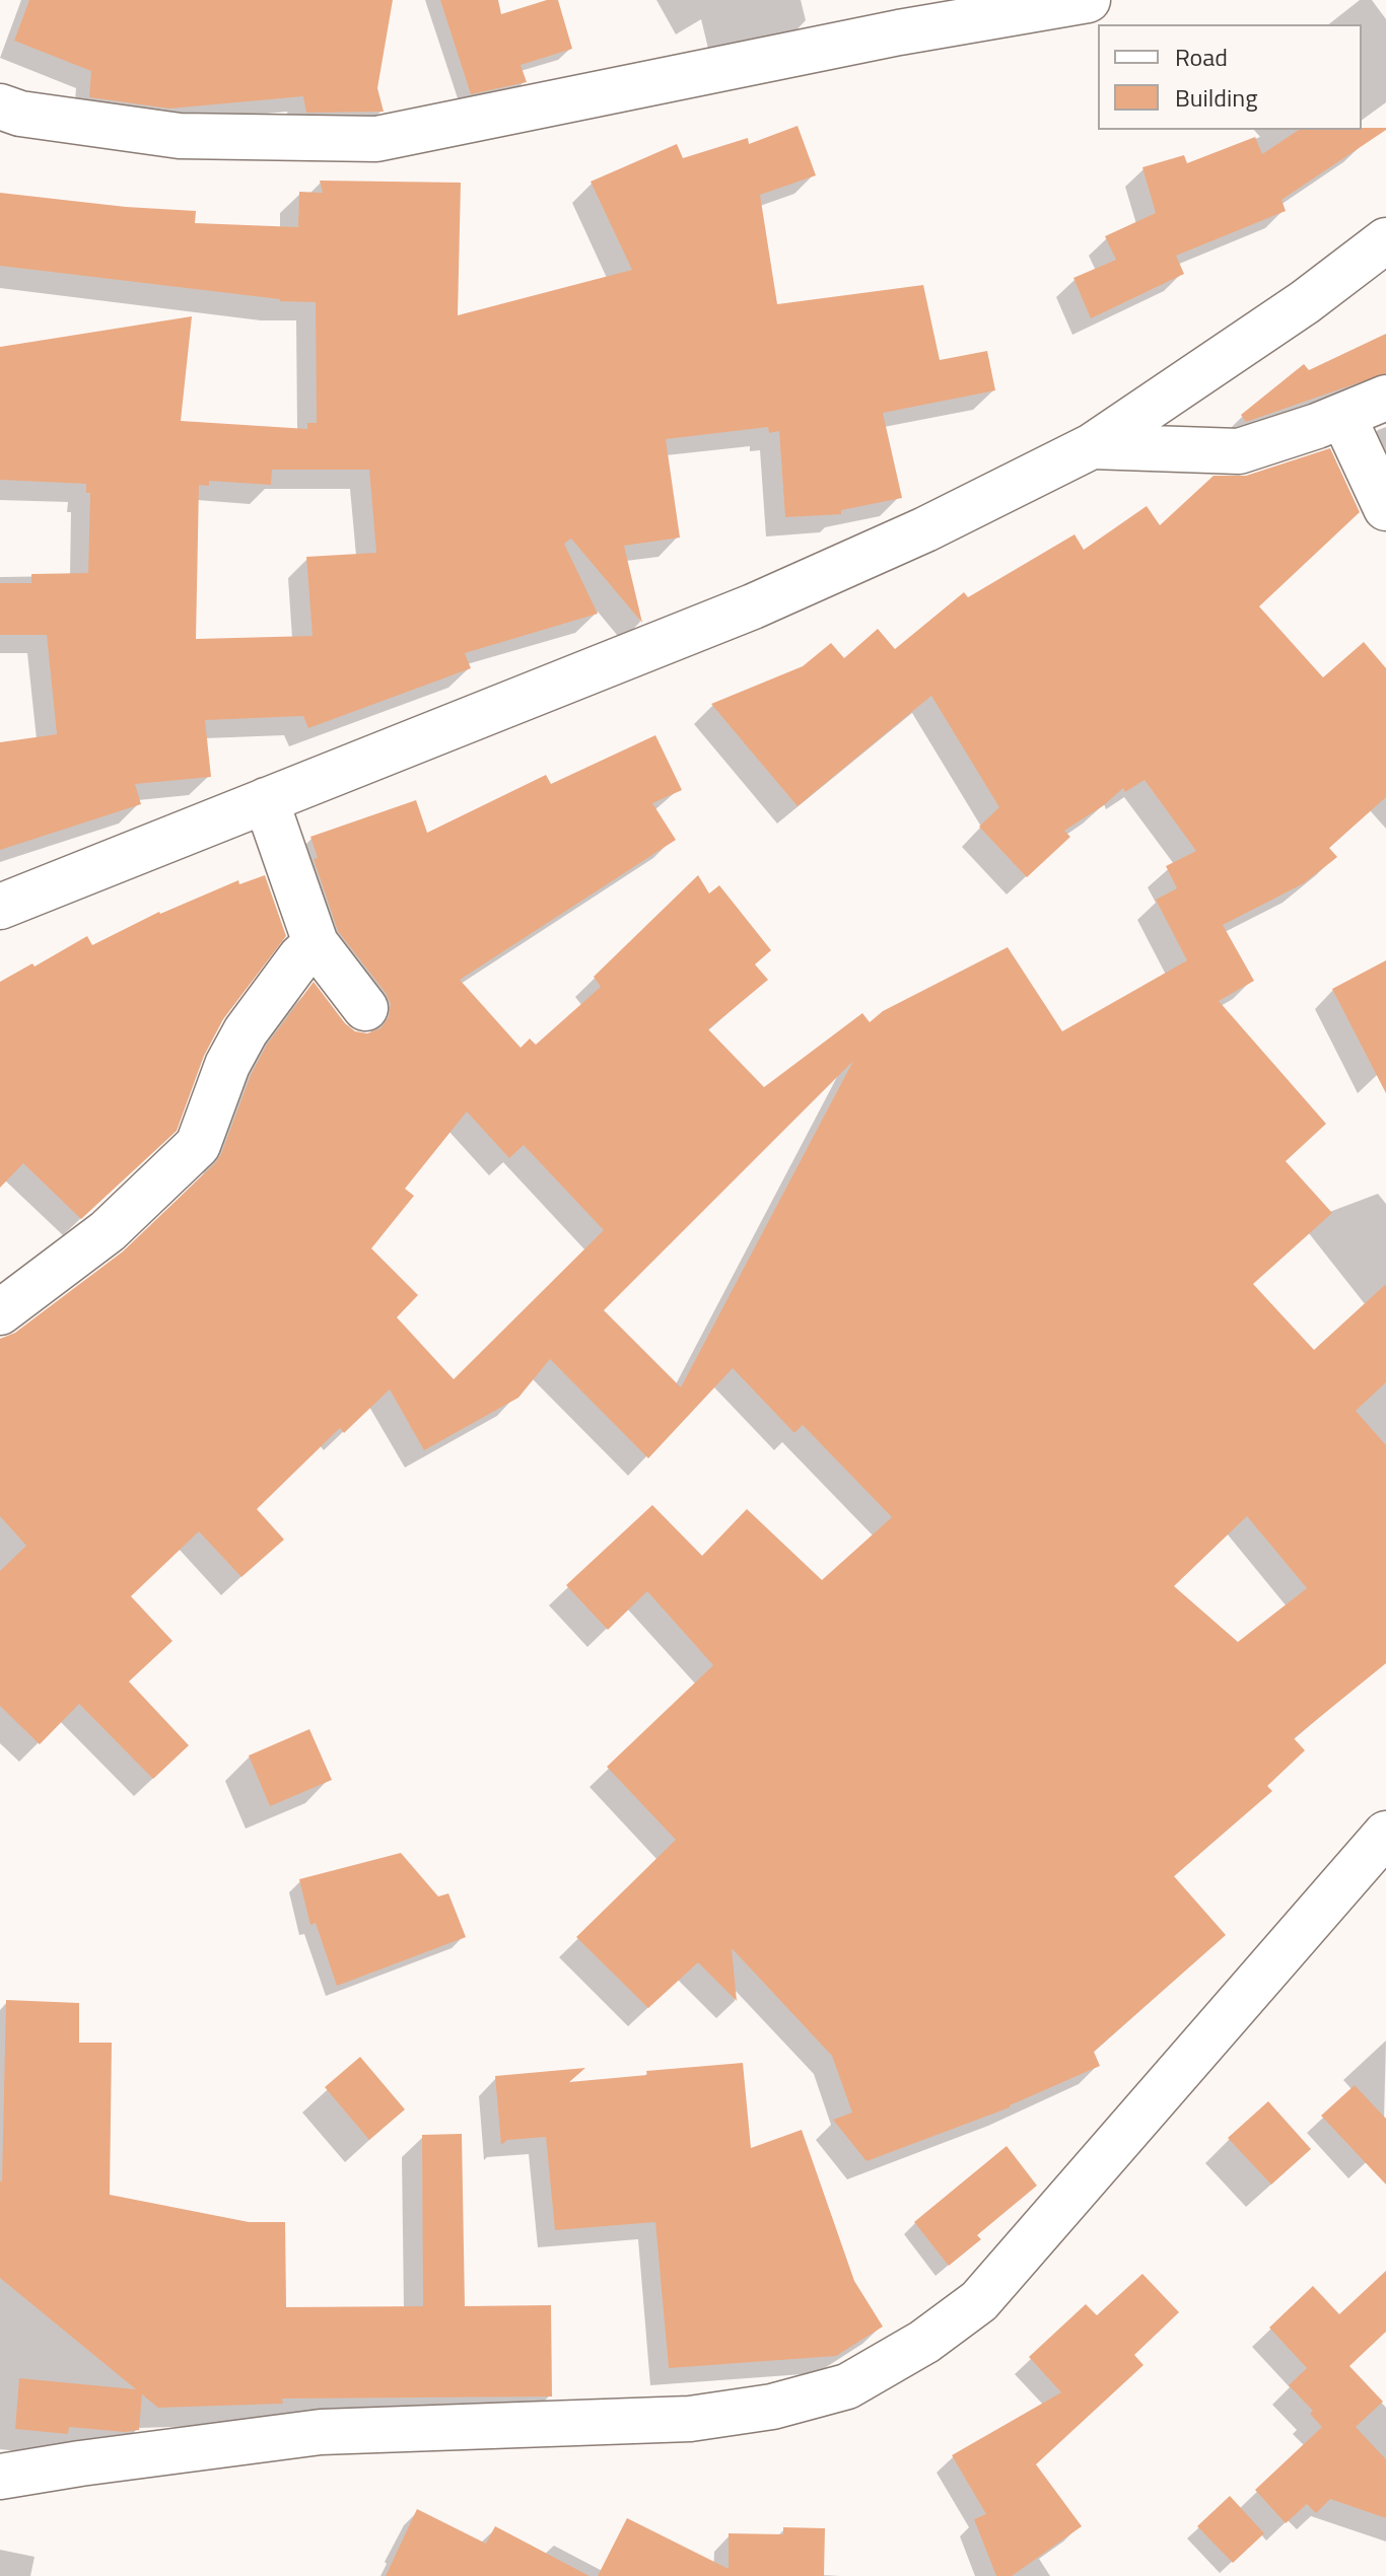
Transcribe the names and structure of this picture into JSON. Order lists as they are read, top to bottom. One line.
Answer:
{"legend":["Road","Building"]}
